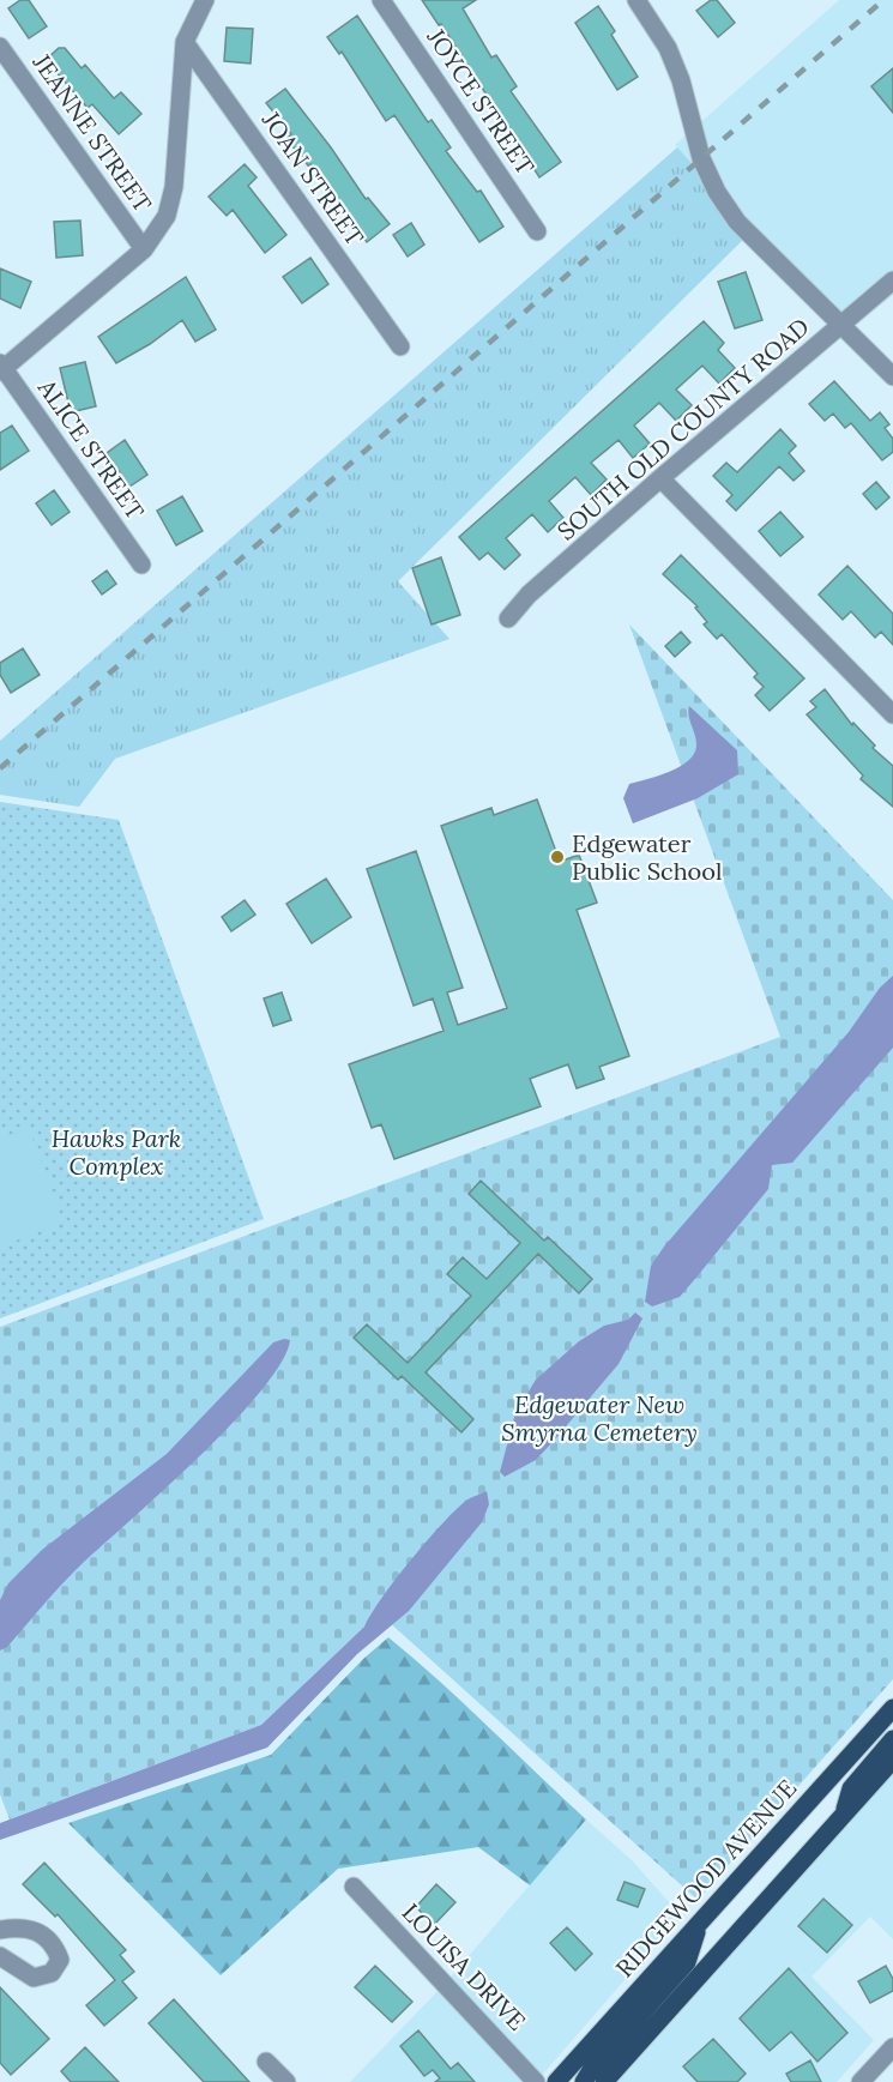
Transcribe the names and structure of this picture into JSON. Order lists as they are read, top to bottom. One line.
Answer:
{"streets":{"main road":["RIDGEWOOD AVENUE"],"street":["JOYCE STREET","JEANNE STREET","JOAN STREET","SOUTH OLD COUNTY ROAD","ALICE STREET","LOUISA DRIVE"]},"parks":["Hawks Park Complex","Edgewater New Smyrna Cemetery"],"places":["Edgewater Public School"]}
